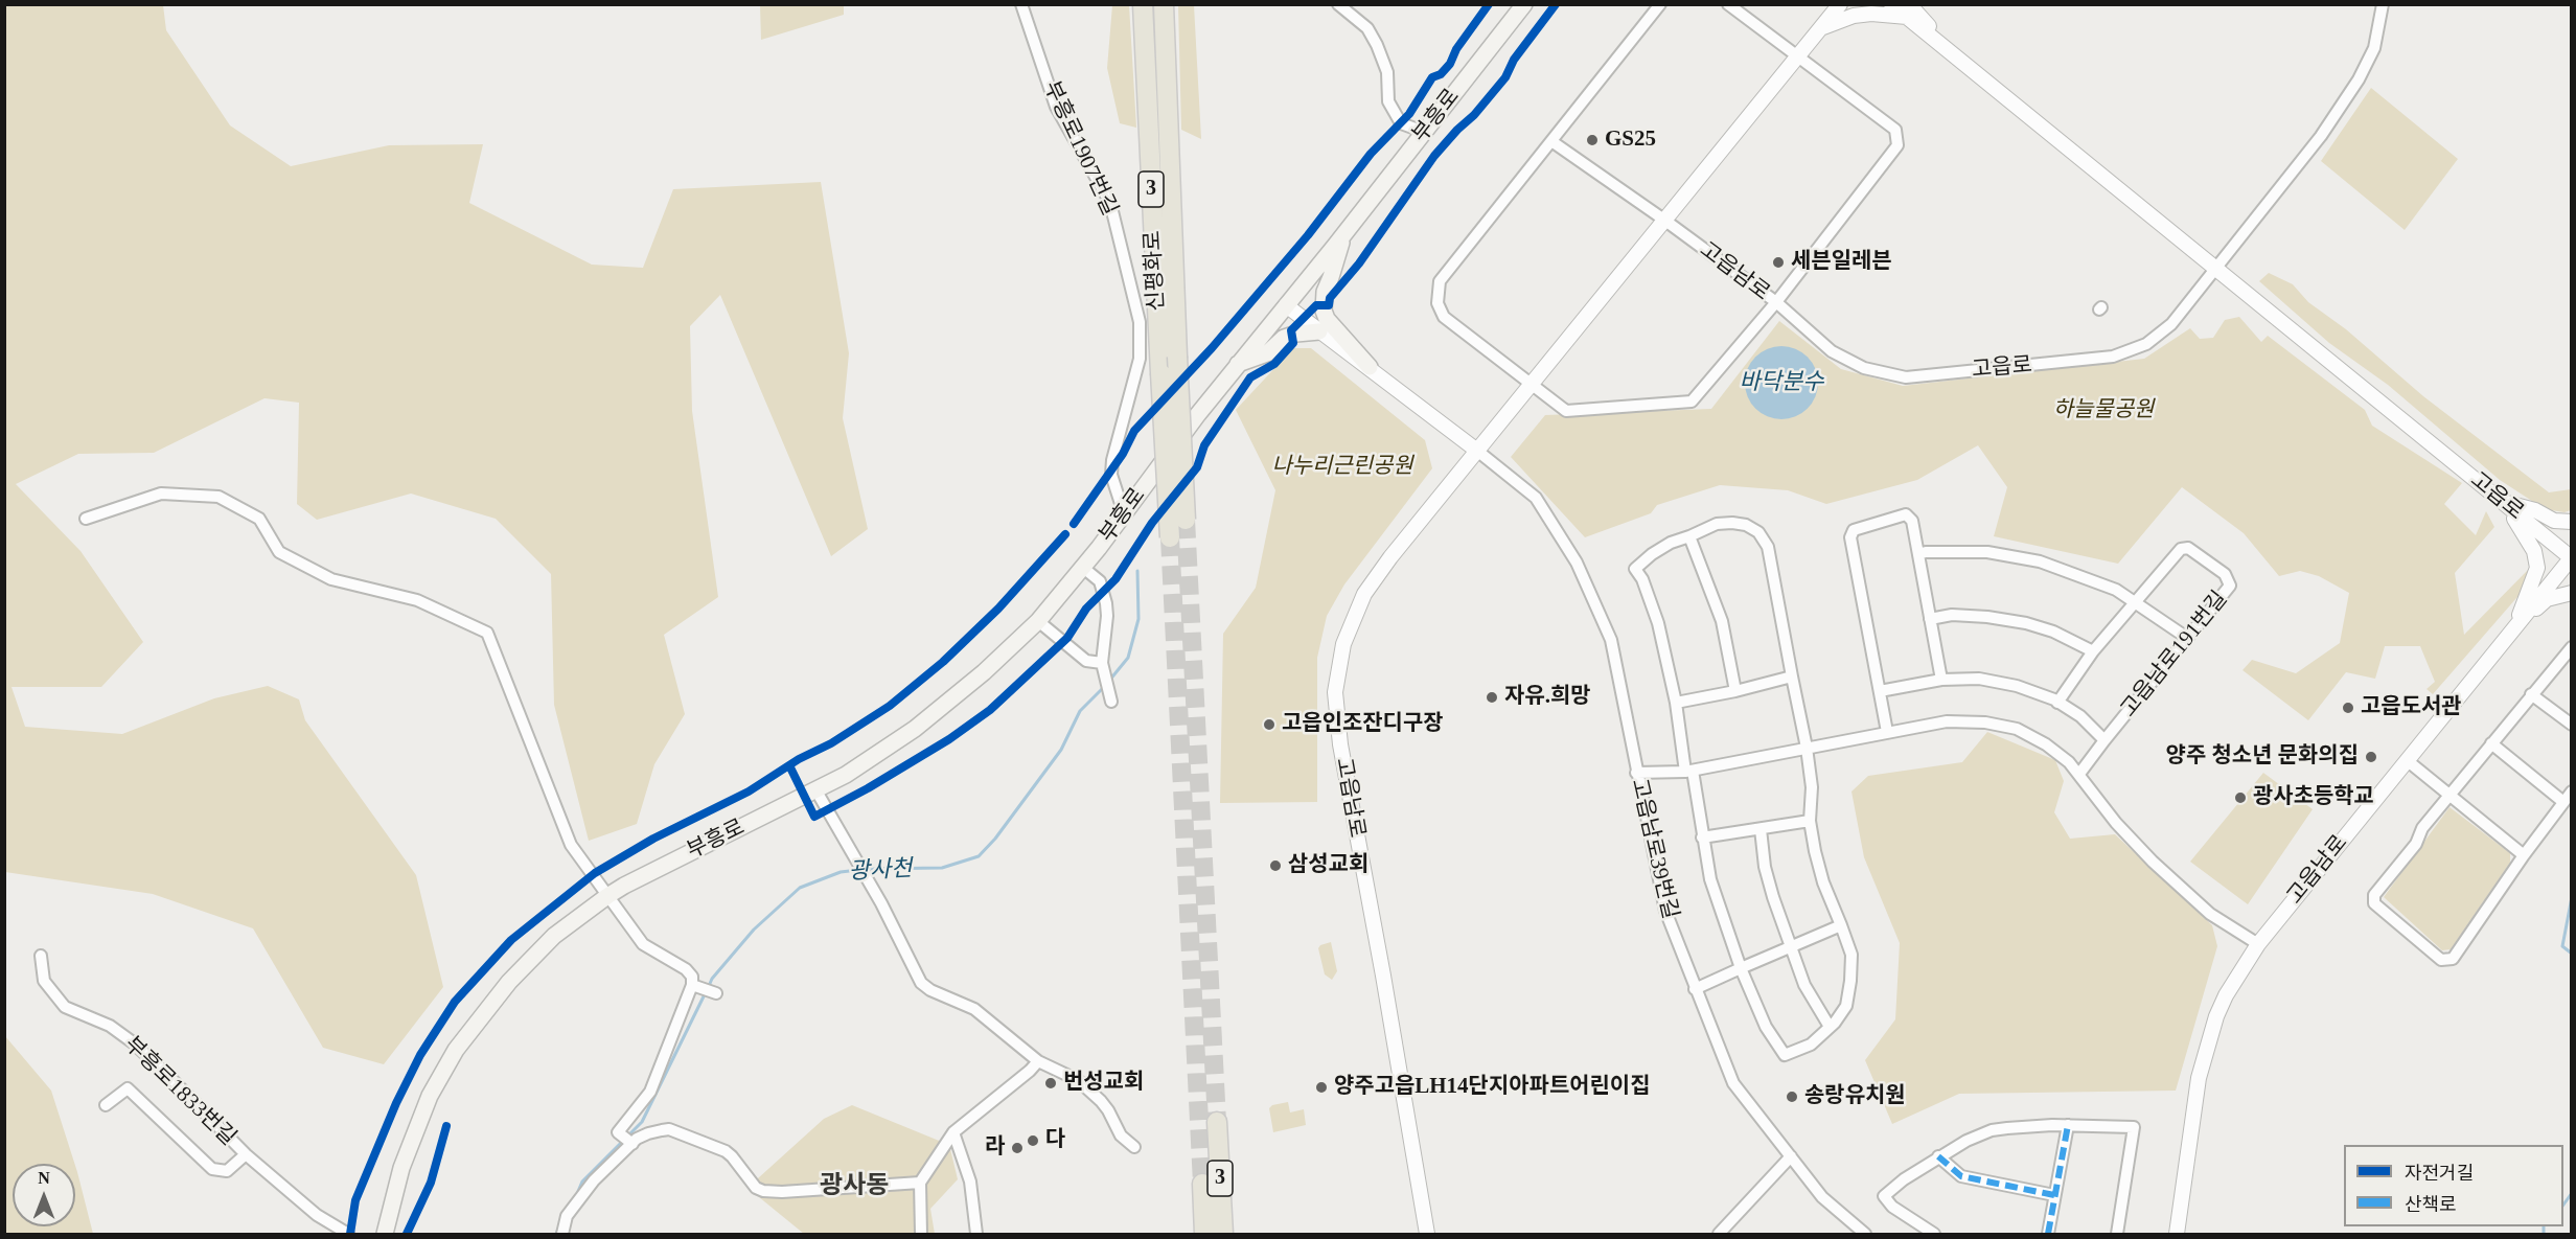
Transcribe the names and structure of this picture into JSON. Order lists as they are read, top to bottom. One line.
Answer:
{"streets":{"highway":["3","신평화로"],"main road":["부흥로"],"street":["부흥로1907번길","고읍남로","고읍로","고읍남로191번길","고읍남로39번길","부흥로1833번길"]},"crossings":[["부흥로","부흥로1907번길"],["고읍남로","고읍로"],["고읍남로","고읍남로39번길"]],"districts":["광사동"],"water":["바닥분수","광사천"],"parks":["하늘물공원","나누리근린공원"],"places":["GS25","세븐일레븐","자유.희망","고읍도서관","고읍인조잔디구장","양주 청소년 문화의집","광사초등학교","삼성교회","번성교회","양주고읍LH14단지아파트어린이집","송랑유치원","다","라"],"legend":["자전거길","산책로"],"north":"top"}
